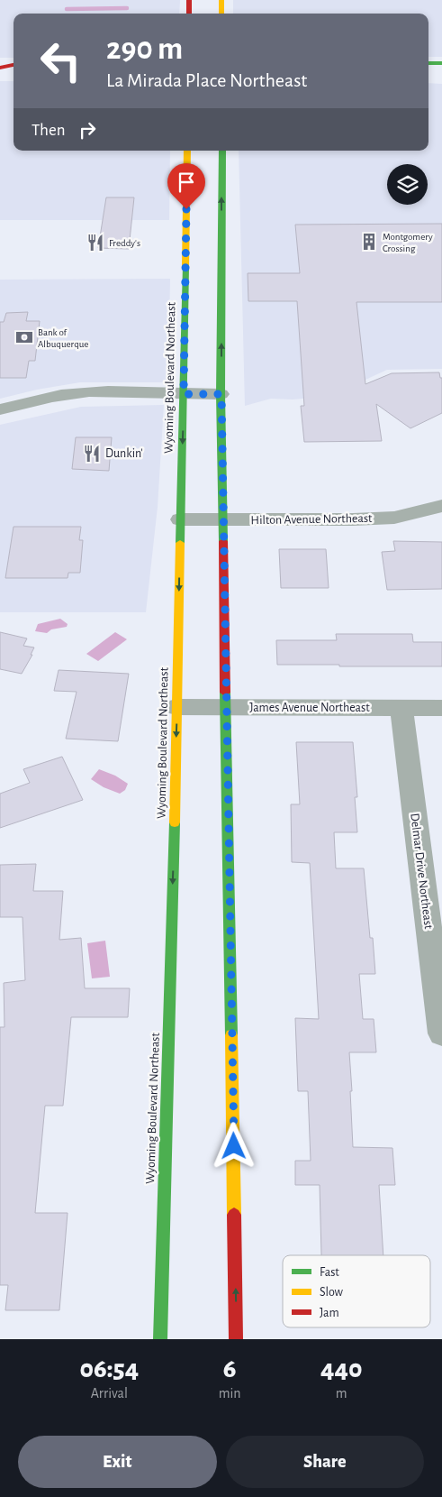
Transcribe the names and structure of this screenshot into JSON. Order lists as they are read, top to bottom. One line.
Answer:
{"streets":{"main road":["Wyoming Boulevard Northeast"],"street":["Hilton Avenue Northeast","James Avenue Northeast","Delmar Drive Northeast"]},"crossings":[["Wyoming Boulevard Northeast","Hilton Avenue Northeast"],["Wyoming Boulevard Northeast","James Avenue Northeast"],["James Avenue Northeast","Delmar Drive Northeast"]],"places":{"building":["Montgomery Crossing"],"restaurant":["Freddy's","Dunkin'"],"bank":["Bank of Albuquerque"]},"legend":["Fast","Slow","Jam"],"page":{"turn":["290 m","La Mirada Place Northeast"],"then":"Then","eta":["06:54","Arrival","6","min","440","m"],"buttons":["Exit","Share"]}}
